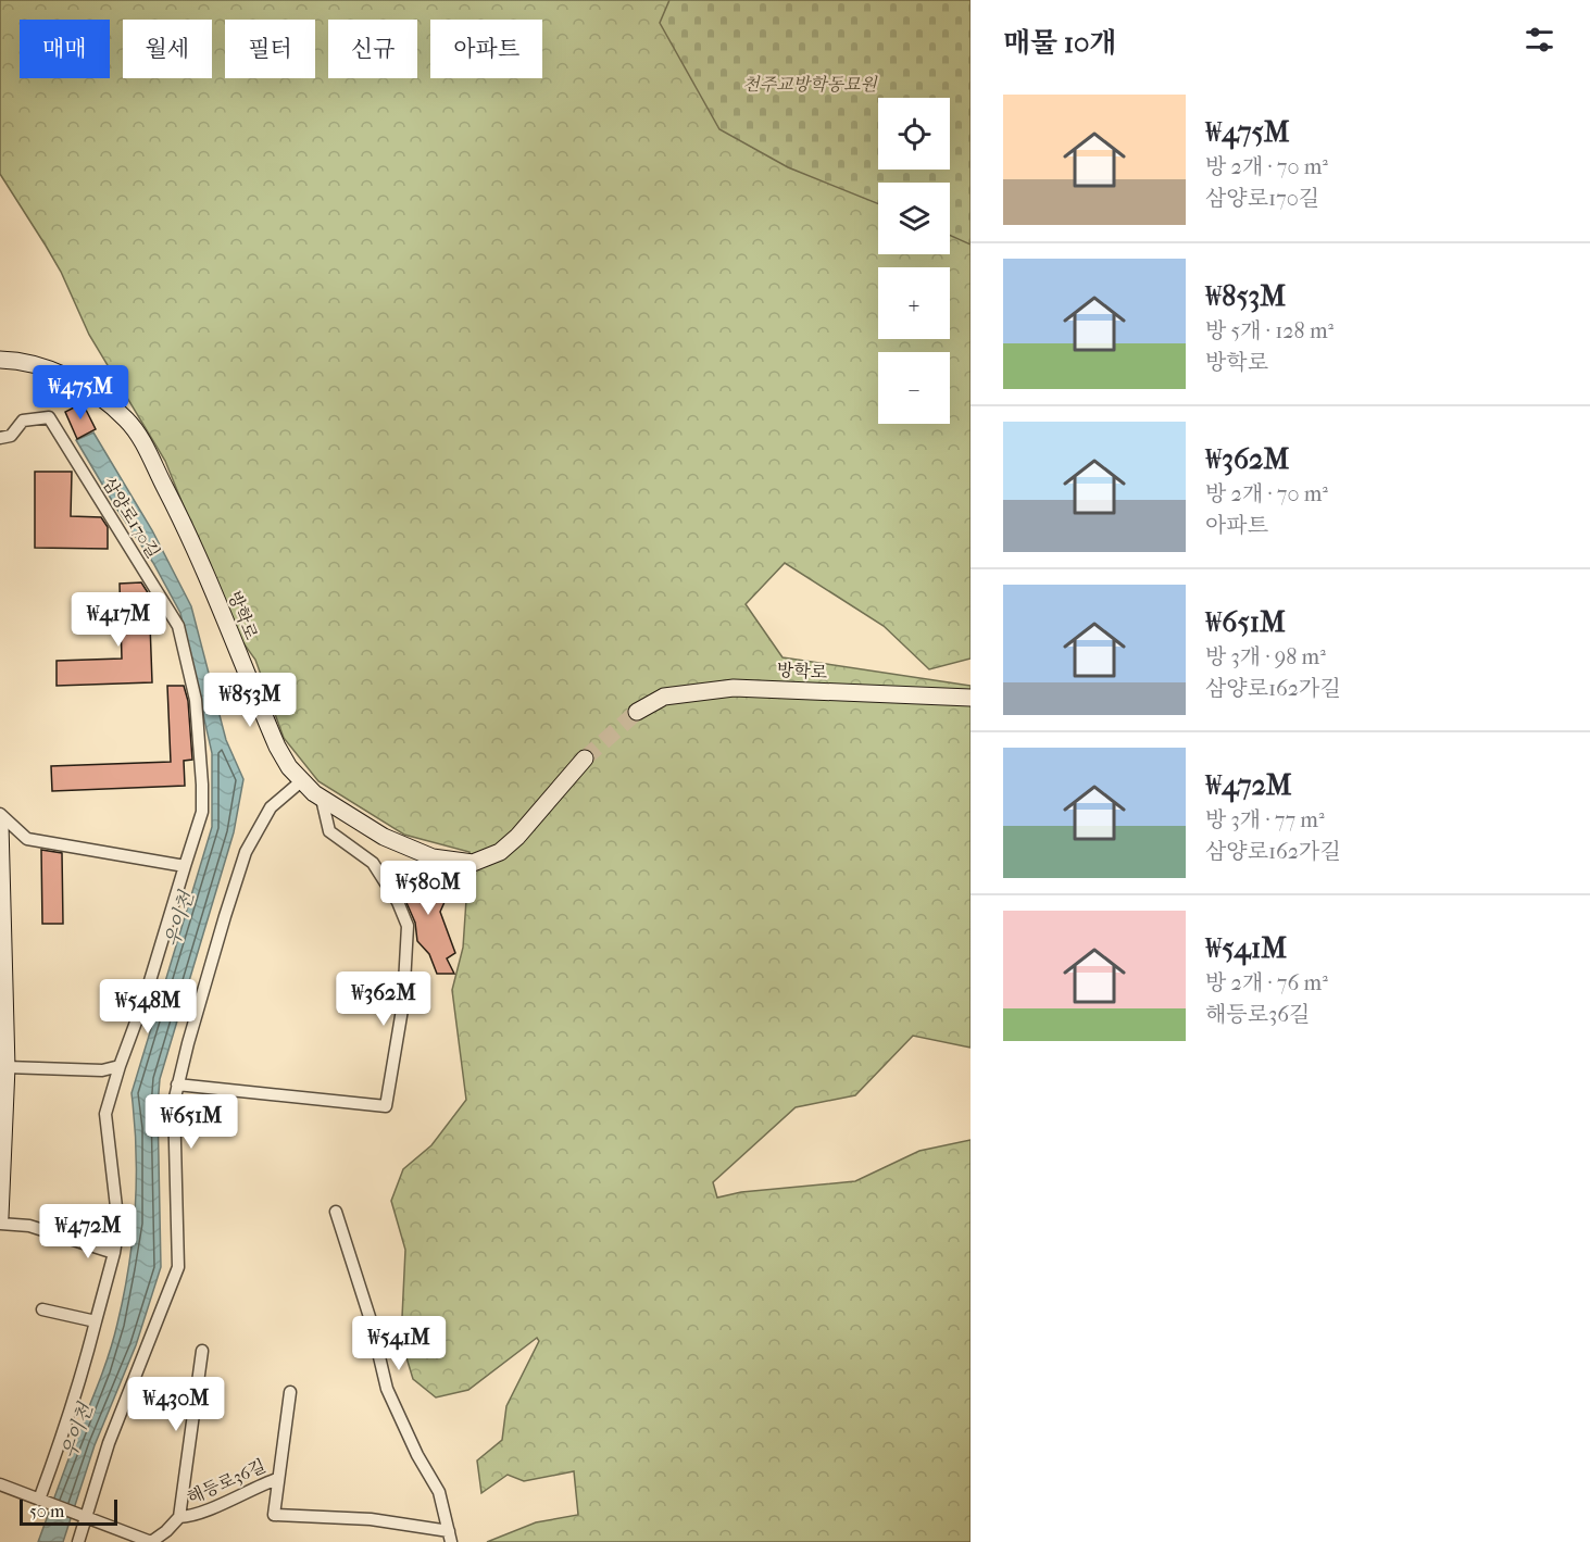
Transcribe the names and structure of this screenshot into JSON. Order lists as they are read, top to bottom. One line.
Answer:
{"streets":{"main road":["방학로"],"street":["삼양로170길","해등로36길"]},"water":["우이천"],"parks":["천주교방학동묘원"],"scale_bar":"50 m","page":{"heading":"매물 10개","chip":["매매","월세","필터","신규","아파트"],"list":[{"name":"₩475M","note":"방 2개 · 70 m² · 삼양로170길"},{"name":"₩853M","note":"방 5개 · 128 m² · 방학로"},{"name":"₩362M","note":"방 2개 · 70 m² · 아파트"},{"name":"₩651M","note":"방 3개 · 98 m² · 삼양로162가길"},{"name":"₩472M","note":"방 3개 · 77 m² · 삼양로162가길"},{"name":"₩541M","note":"방 2개 · 76 m² · 해등로36길"}],"map_buttons":["+","−"],"price":["₩475M","₩417M","₩853M","₩580M","₩362M","₩548M","₩651M","₩472M","₩541M","₩430M"],"scale":"50 m"}}
